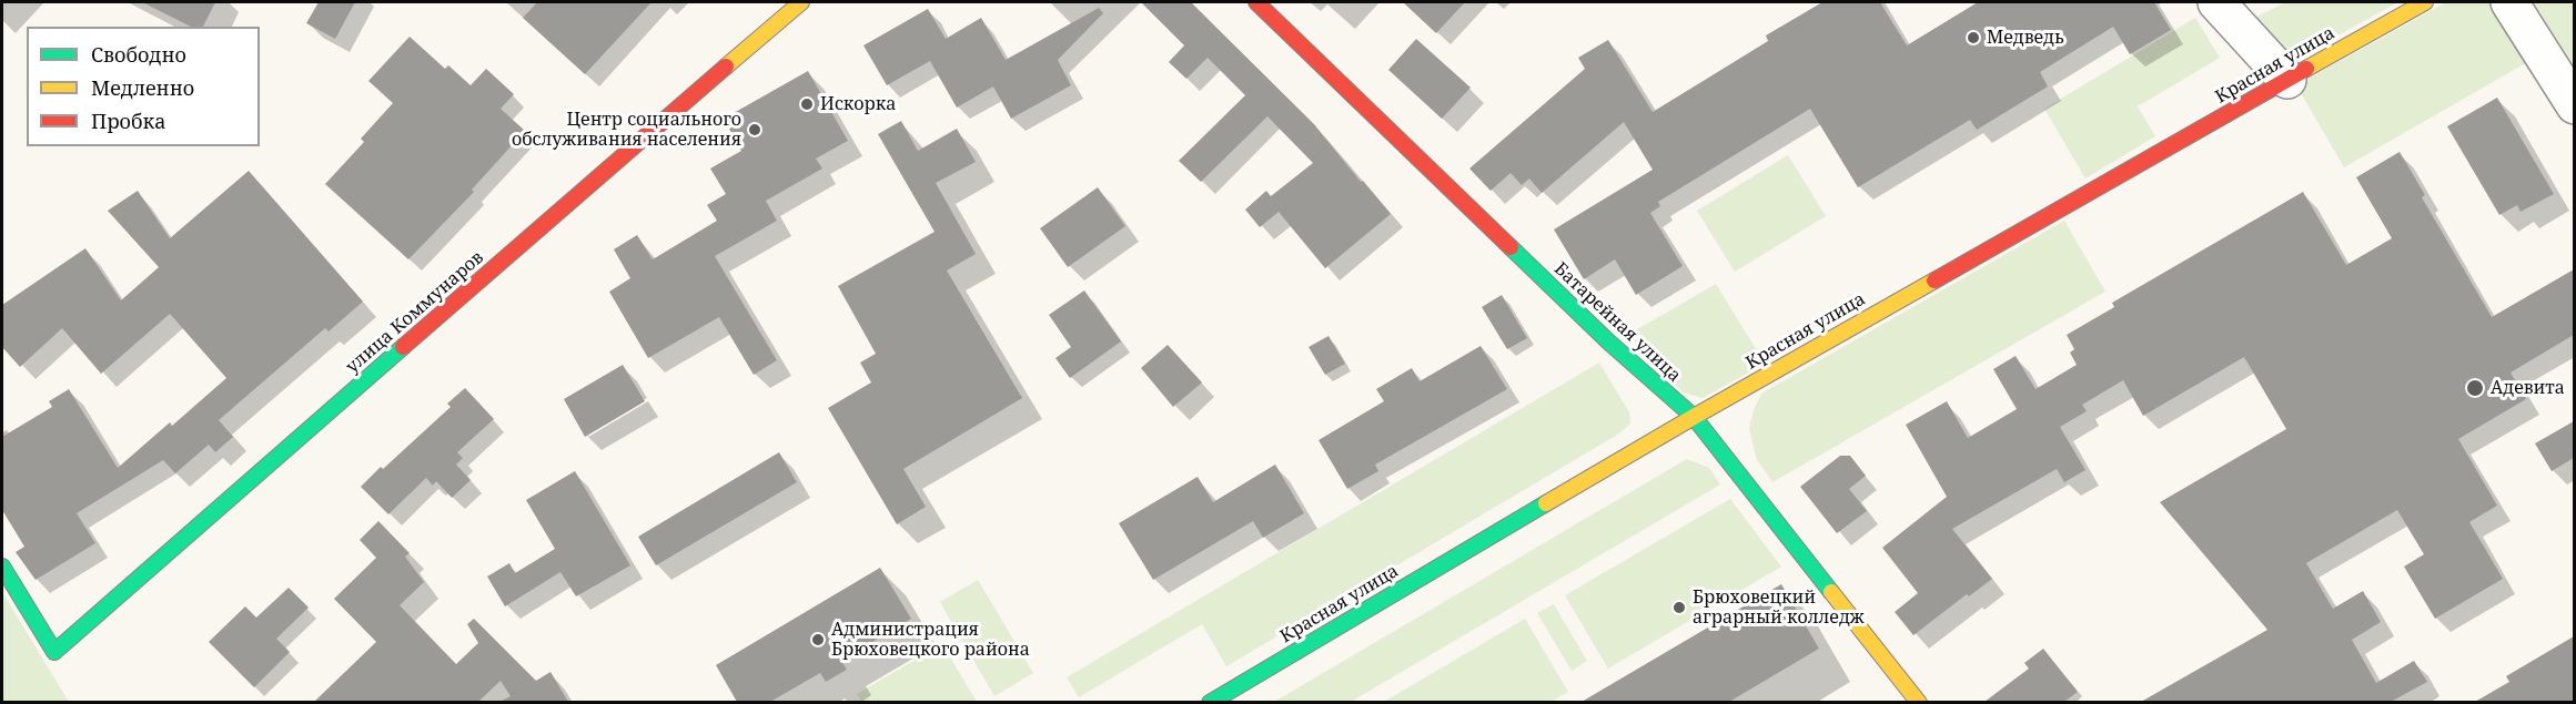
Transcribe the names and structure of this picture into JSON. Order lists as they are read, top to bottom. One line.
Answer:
{"streets":{"street":["Красная улица","улица Коммунаров","Батарейная улица"]},"crossings":[["Красная улица","Батарейная улица"]],"places":["Медведь","Искорка","Центр социального обслуживания населения","Адевита","Брюховецкий аграрный колледж","Администрация Брюховецкого района"],"legend":["Свободно","Медленно","Пробка"]}
